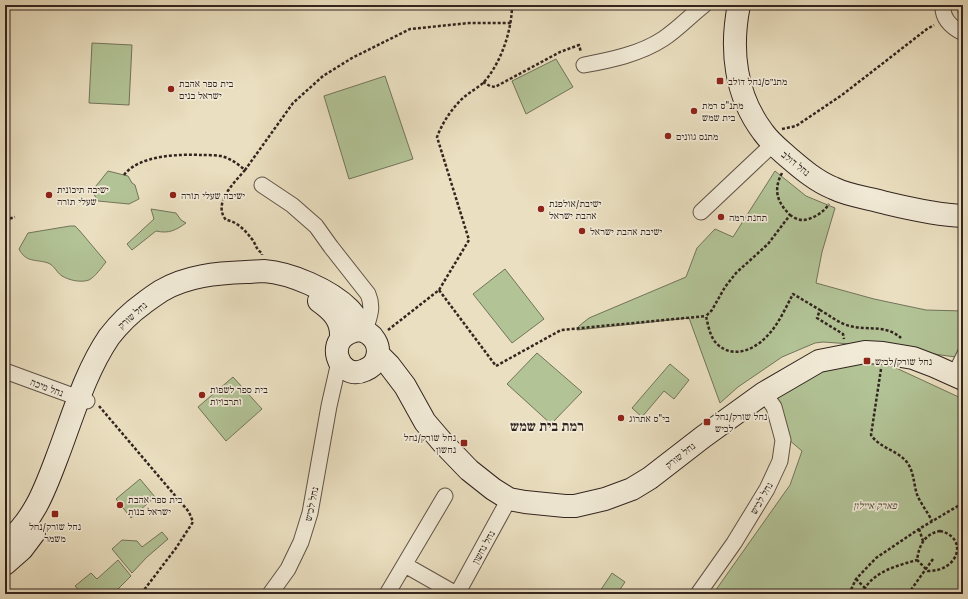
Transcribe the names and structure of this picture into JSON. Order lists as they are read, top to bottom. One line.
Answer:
{"streets":{"street":["נחל דולב","נחל שורק","נחל מיכה","נחל לכיש","נחל נחשון"]},"crossings":[["נחל שורק","נחל מיכה"],["נחל שורק","נחל לכיש"],["נחל שורק","נחל נחשון"]],"districts":["רמת בית שמש"],"parks":["פארק איילון"],"places":{"transit":["מתנ״ס/נחל דולב","נחל שורק/לכיש","נחל שורק/נחל לכיש","נחל שורק/נחל נחשון","נחל שורק/נחל משמר"],"other":["בית ספר אהבת ישראל בנים","מתנ\"ס רמת בית שמש","מתנס גוונים","ישיבה תיכונית שעלי תורה","ישיבה שעלי תורה","ישיבת/אולפנת אהבת ישראל","תחנת רמה","ישיבת אהבת ישראל","בית ספר לשפות ותרבויות","בי\"ס אתרוג","בית ספר אהבת ישראל בנות"]}}
